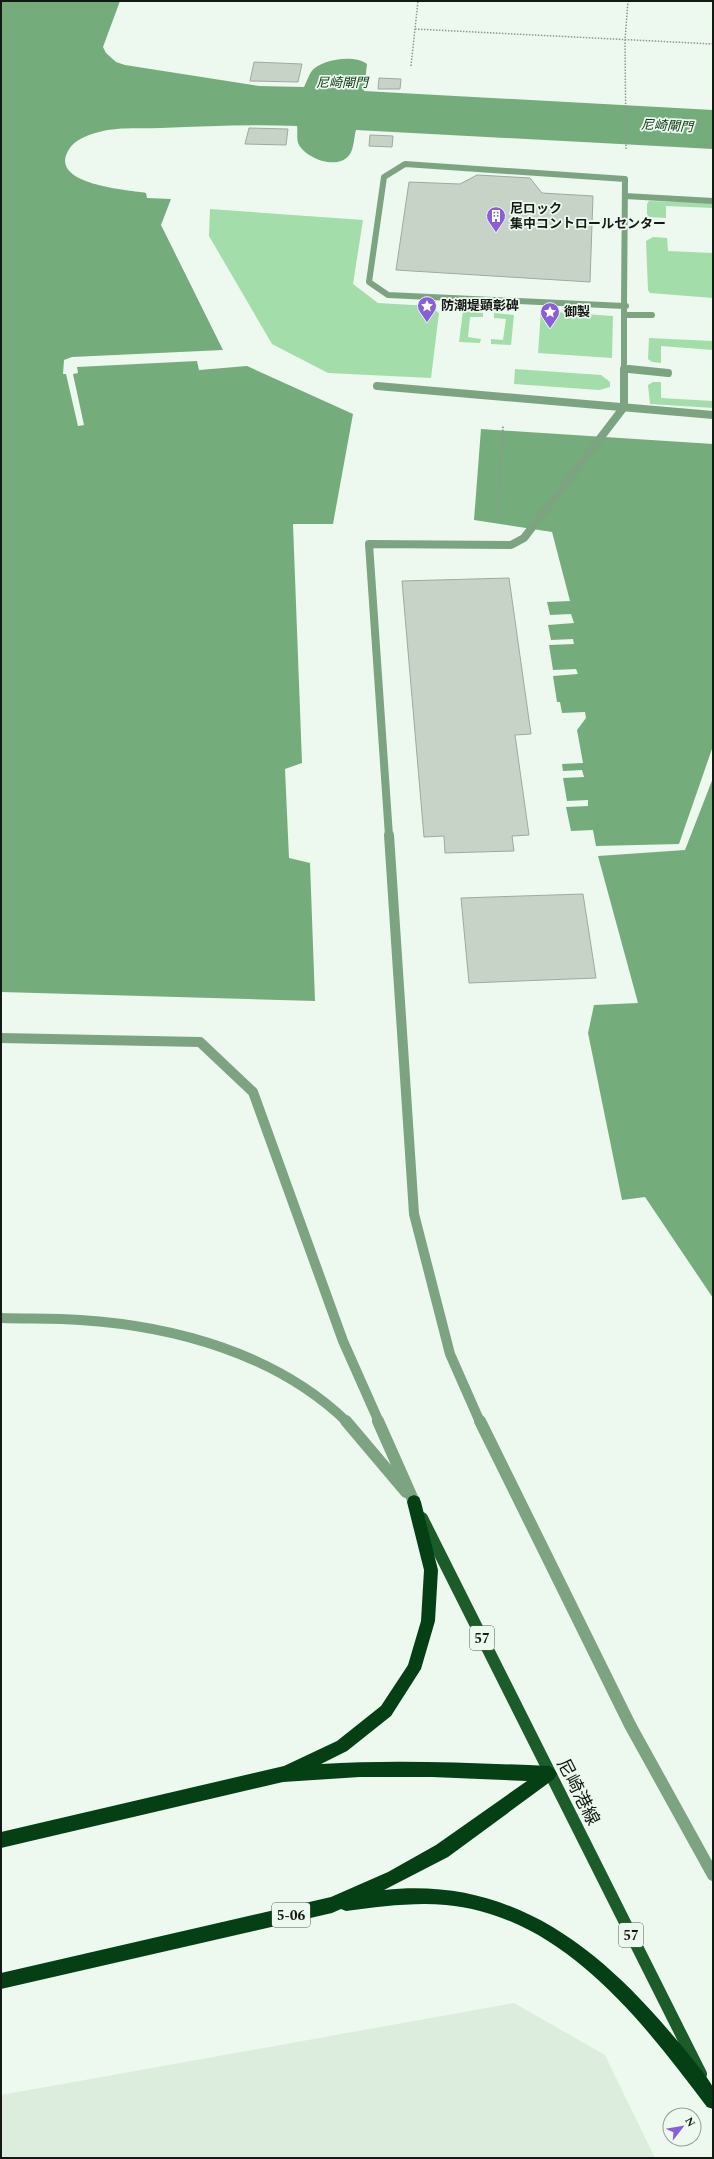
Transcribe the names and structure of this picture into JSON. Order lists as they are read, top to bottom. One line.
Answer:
{"streets":{"highway":["5-06"],"main road":["57","尼崎港線"]},"crossings":[["尼崎港線","5-06"]],"water":["尼崎閘門"],"places":{"building":["尼ロック 集中コントロールセンター"],"place":["防潮堤顕彰碑","御製"]},"north":"top right"}
